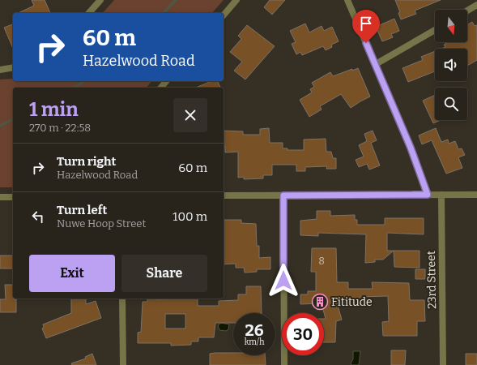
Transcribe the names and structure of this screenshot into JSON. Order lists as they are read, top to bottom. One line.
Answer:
{"streets":{"street":["23rd Street"]},"places":{"building":["Fititude"]},"house_numbers":["8"],"north":"bottom","page":{"turn":["60 m","Hazelwood Road"],"heading":["1 min","270 m · 22:58"],"list":[{"name":"Turn right","note":"Hazelwood Road","value":"60 m"},{"name":"Turn left","note":"Nuwe Hoop Street","value":"100 m"}],"buttons":["Exit","Share"],"speed":"26 km/h","limit":"30"}}
